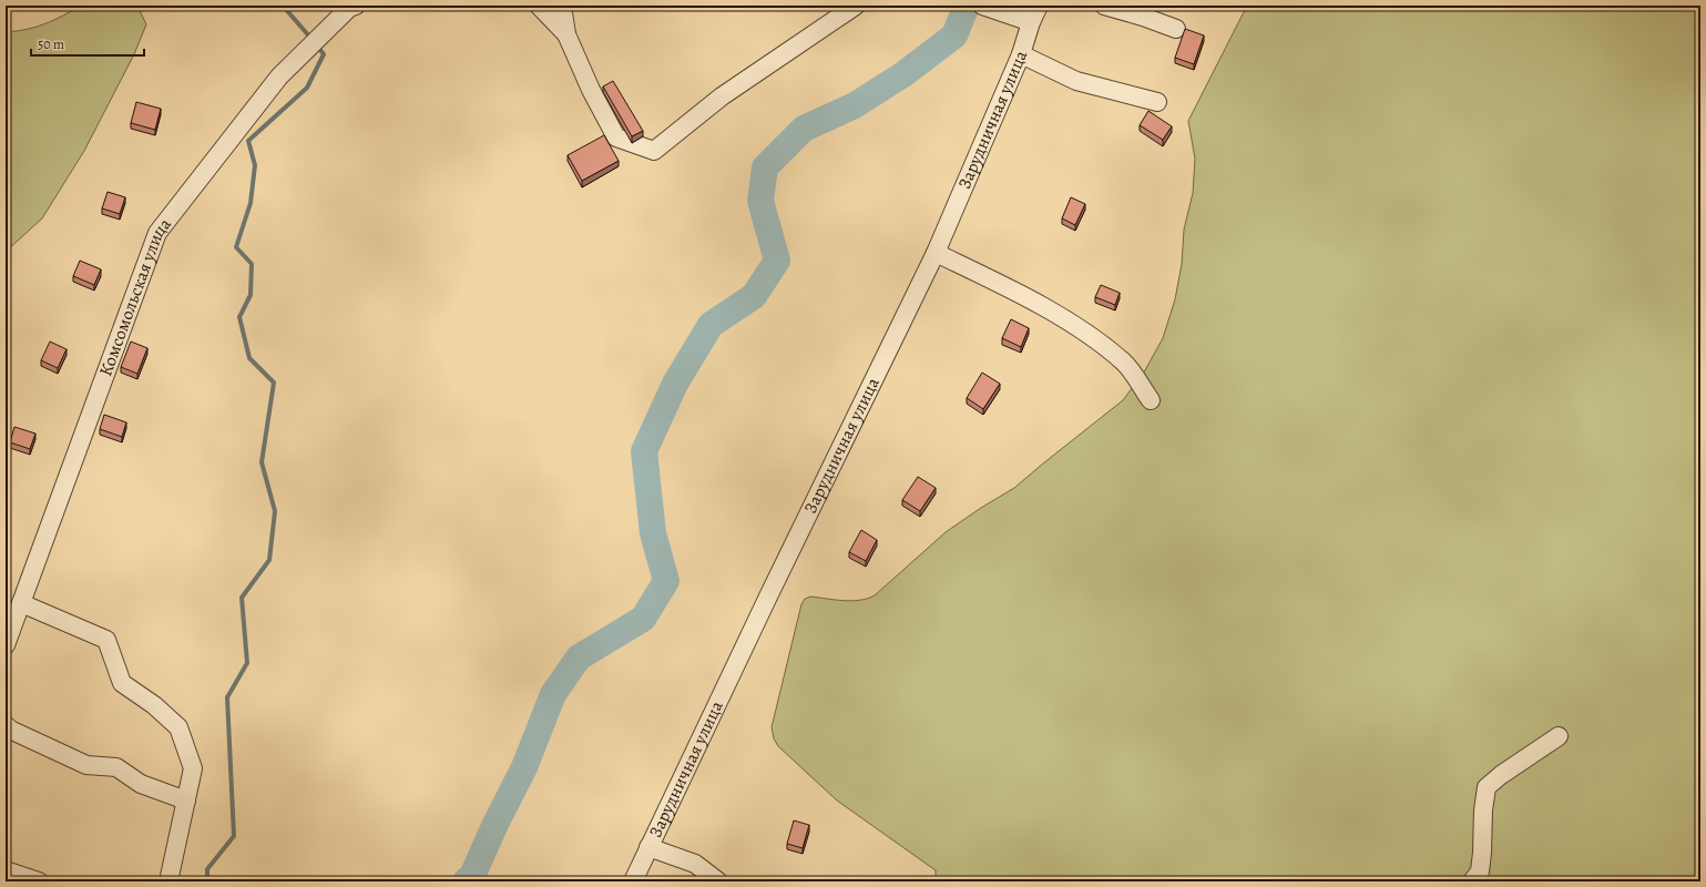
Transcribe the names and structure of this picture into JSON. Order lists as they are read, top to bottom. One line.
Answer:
{"streets":{"street":["Зарудничная улица","Комсомольская улица"]},"scale_bar":"50 m"}
